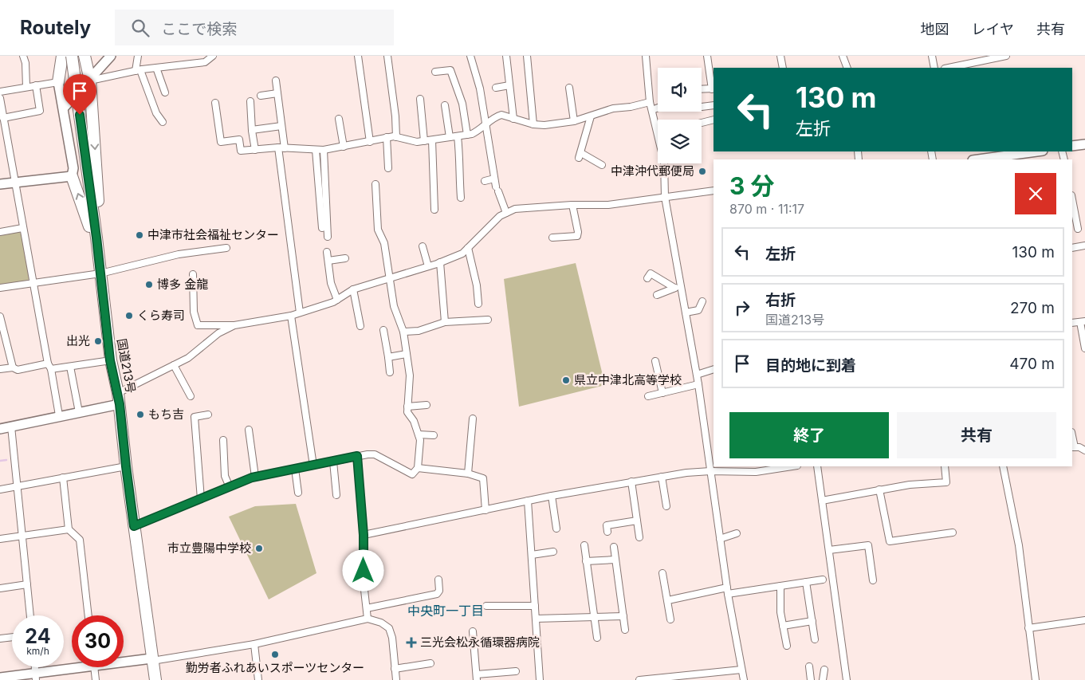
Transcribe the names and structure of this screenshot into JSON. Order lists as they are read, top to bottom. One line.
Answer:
{"streets":{"highway":["国道213号"]},"districts":["中央町一丁目"],"places":{"other":["中津沖代郵便局","中津市社会福祉センター","博多 金龍","くら寿司","出光","県立中津北高等学校","もち吉","市立豊陽中学校","勤労者ふれあいスポーツセンター"],"health":["三光会松永循環器病院"]},"page":{"header":"Routely","search":"ここで検索","nav":["地図","レイヤ","共有"],"turn":["130 m","左折"],"heading":["3 分","870 m · 11:17"],"list":[{"name":"左折","value":"130 m"},{"name":"右折","note":"国道213号","value":"270 m"},{"name":"目的地に到着","value":"470 m"}],"buttons":["終了","共有"],"speed":"24 km/h","limit":"30"}}
